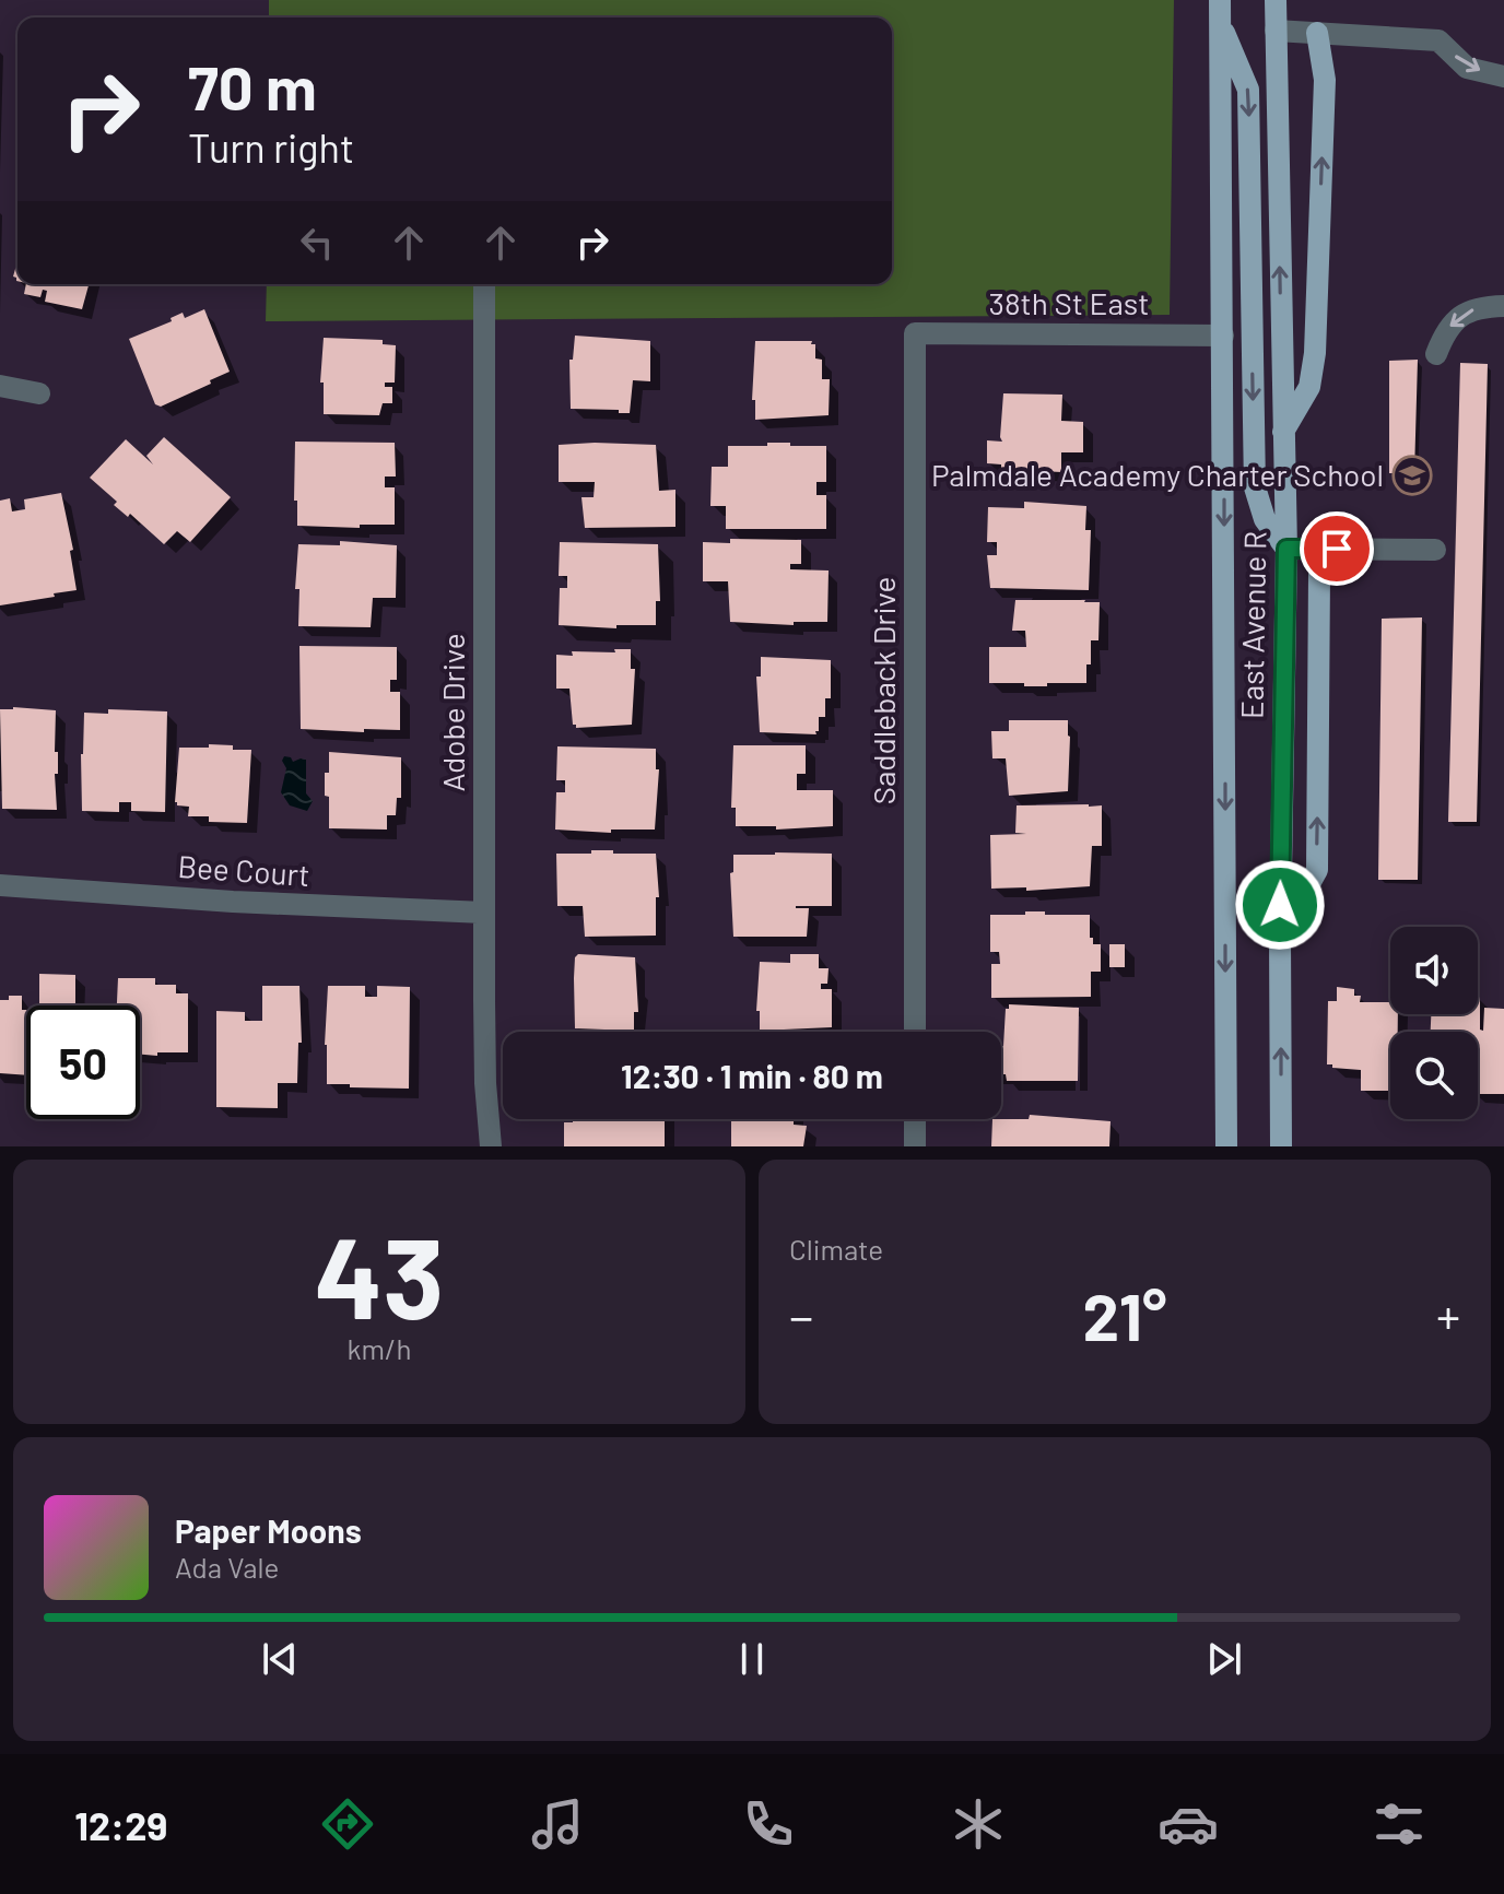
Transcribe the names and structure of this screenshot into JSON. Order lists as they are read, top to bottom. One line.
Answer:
{"streets":{"main road":["East Avenue R"],"street":["38th St East","Saddleback Drive","Adobe Drive","Bee Court"]},"crossings":[["38th St East","East Avenue R"],["38th St East","Saddleback Drive"],["Adobe Drive","Bee Court"]],"places":{"school or university":["Palmdale Academy Charter School"]},"page":{"turn":["70 m","Turn right"],"limit":"50","trip":"12:30 · 1 min · 80 m","tile":[["43","km/h"],"Climate"],"heat":["−","21°","+"],"song":["Paper Moons","Ada Vale"],"tabs":"12:29"}}
